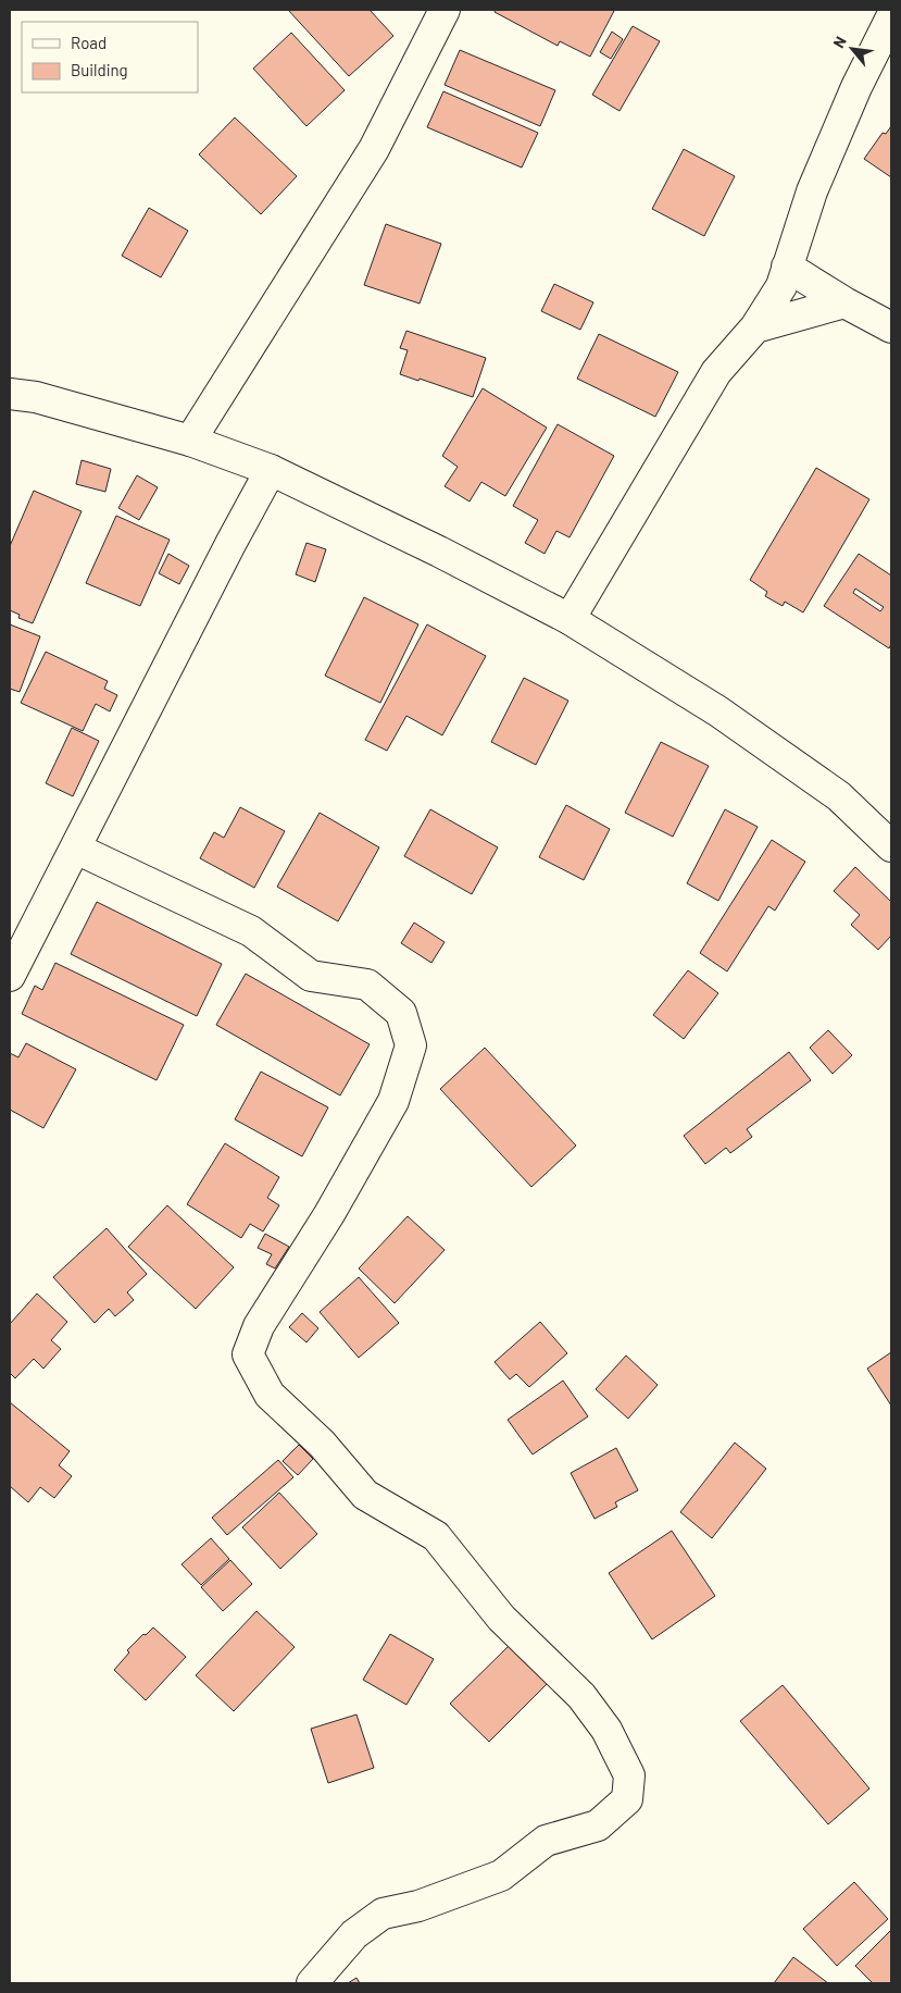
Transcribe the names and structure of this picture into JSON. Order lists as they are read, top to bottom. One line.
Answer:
{"legend":["Road","Building"],"north":"top left"}
